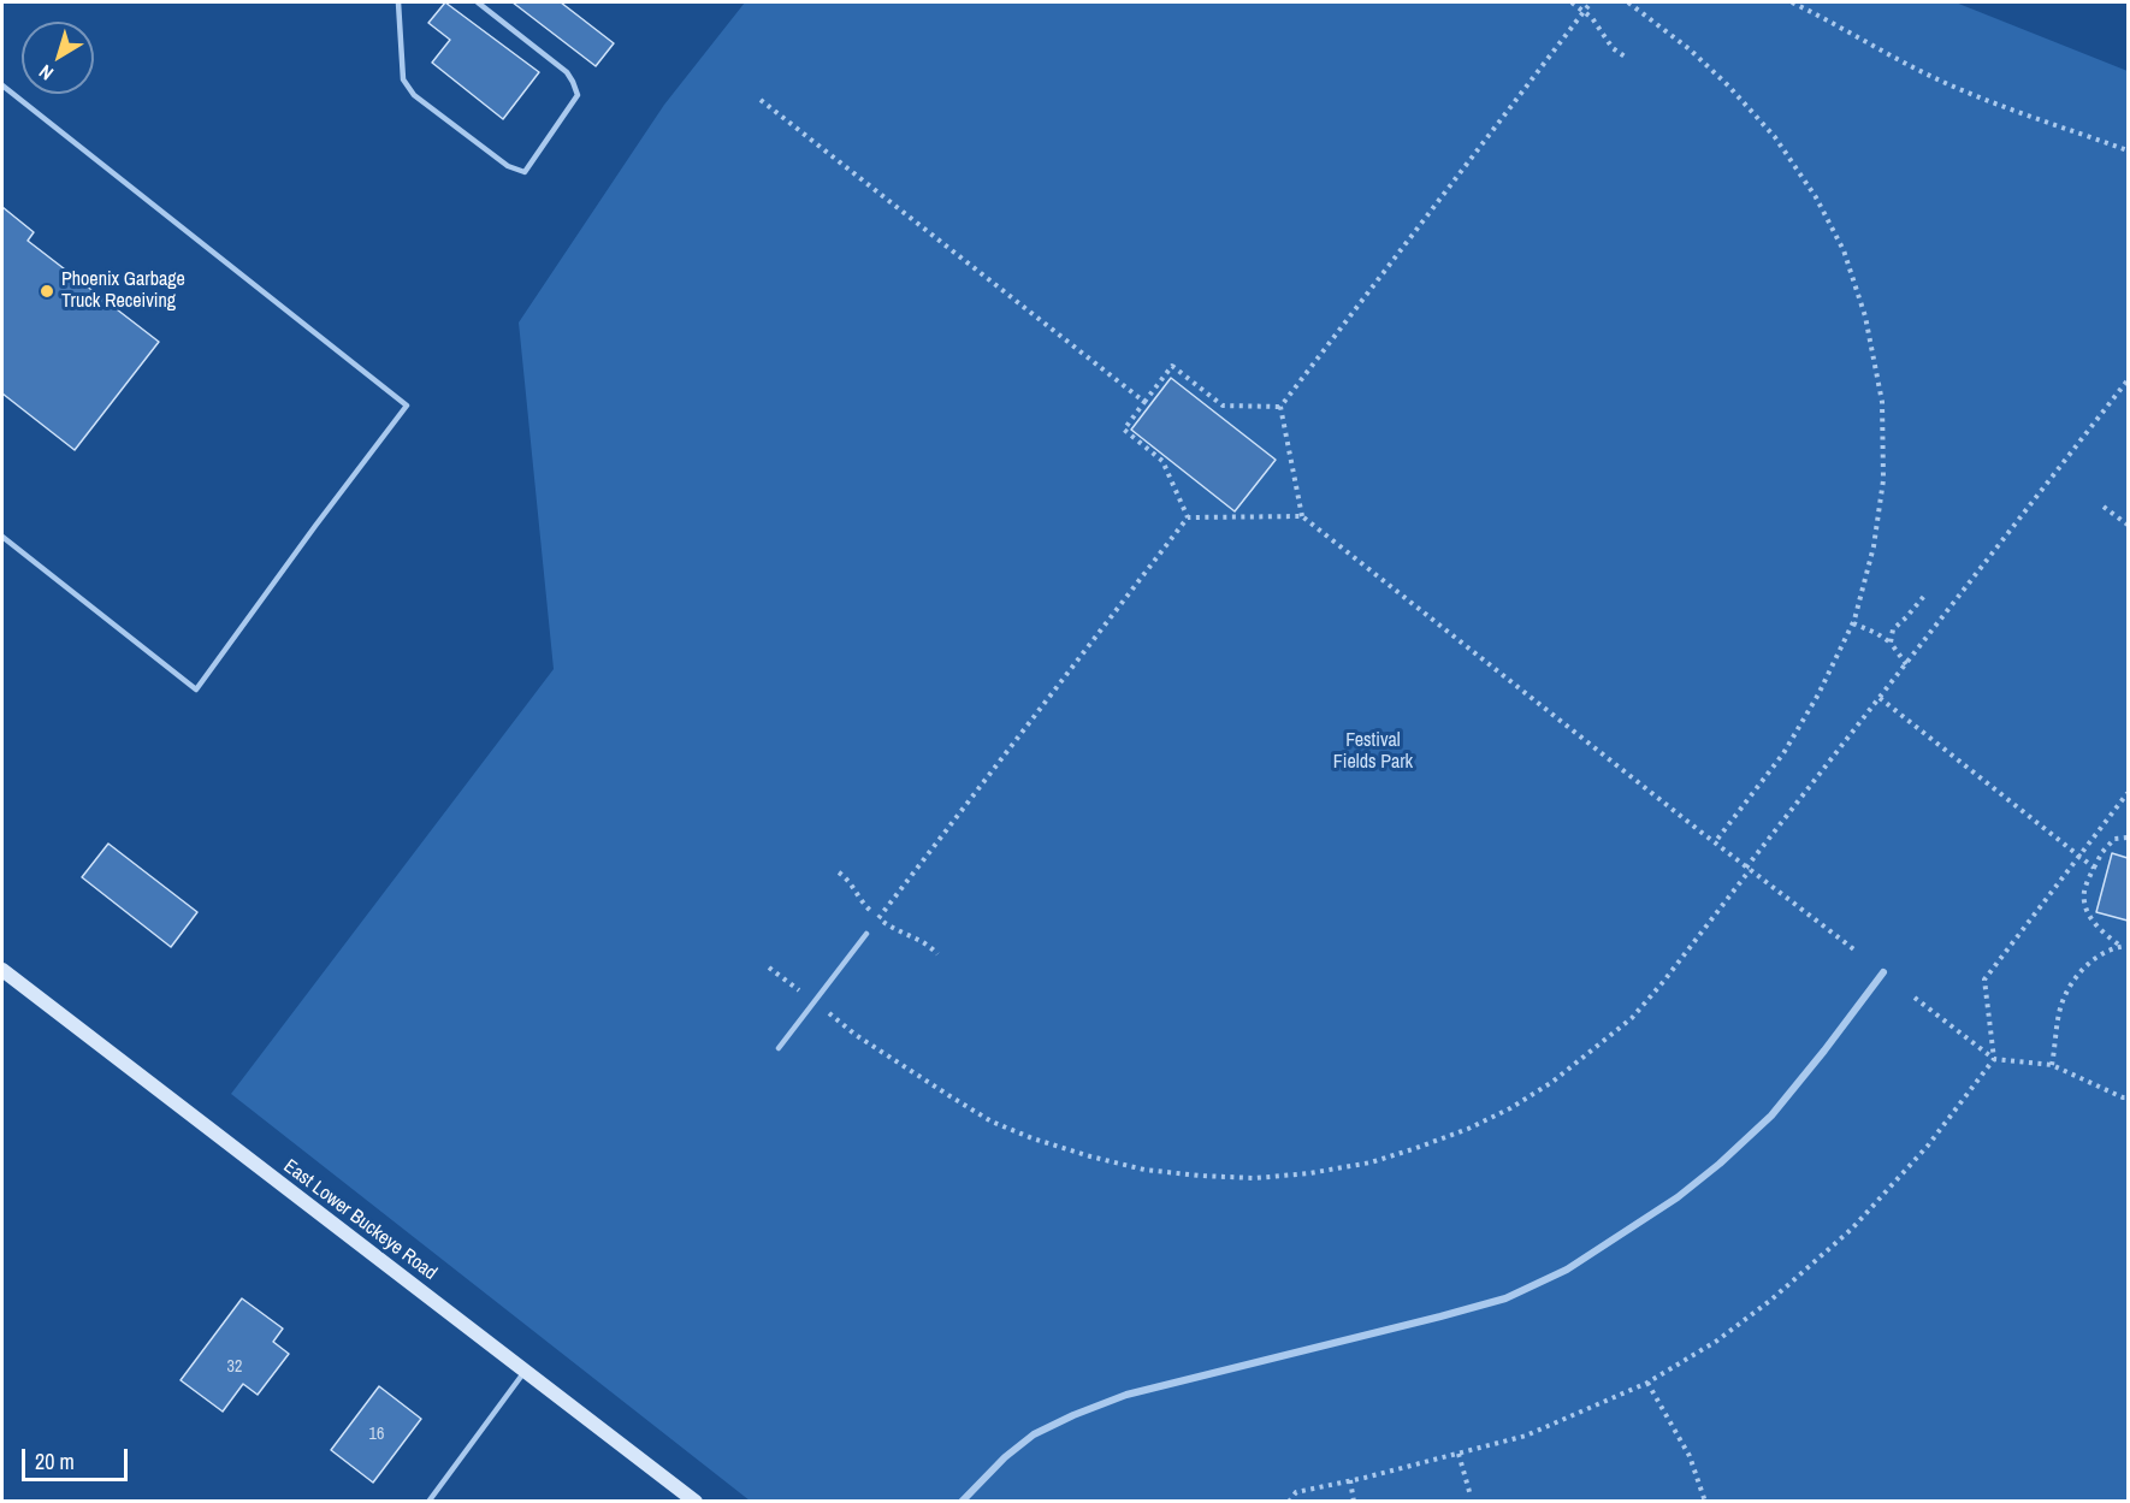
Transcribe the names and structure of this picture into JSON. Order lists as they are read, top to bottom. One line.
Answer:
{"streets":{"main road":["East Lower Buckeye Road"]},"parks":["Festival Fields Park"],"places":["Phoenix Garbage Truck Receiving"],"house_numbers":["32","16"],"scale_bar":"20 m","north":"bottom left"}
